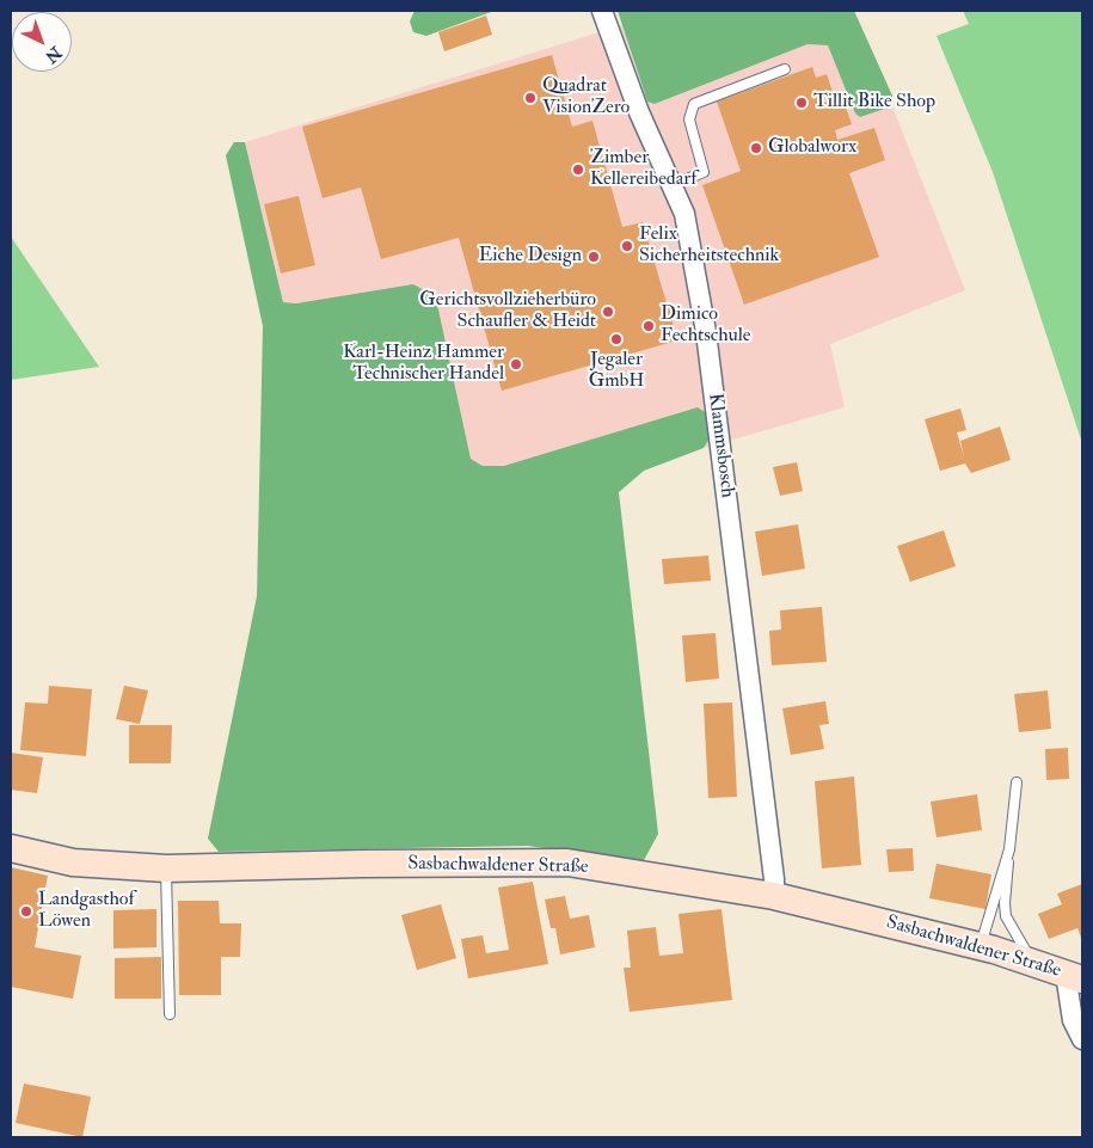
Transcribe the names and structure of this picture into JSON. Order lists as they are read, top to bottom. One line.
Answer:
{"streets":{"street":["Klammsbosch","Sasbachwaldener Straße"]},"crossings":[["Klammsbosch","Sasbachwaldener Straße"]],"places":["Quadrat VisionZero","Tillit Bike Shop","Globalworx","Zimber Kellereibedarf","Felix Sicherheitstechnik","Eiche Design","Gerichtsvollzieherbüro Schaufler & Heidt","Dimico Fechtschule","Jegaler GmbH","Karl-Heinz Hammer Technischer Handel","Landgasthof Löwen"],"north":"bottom right"}
